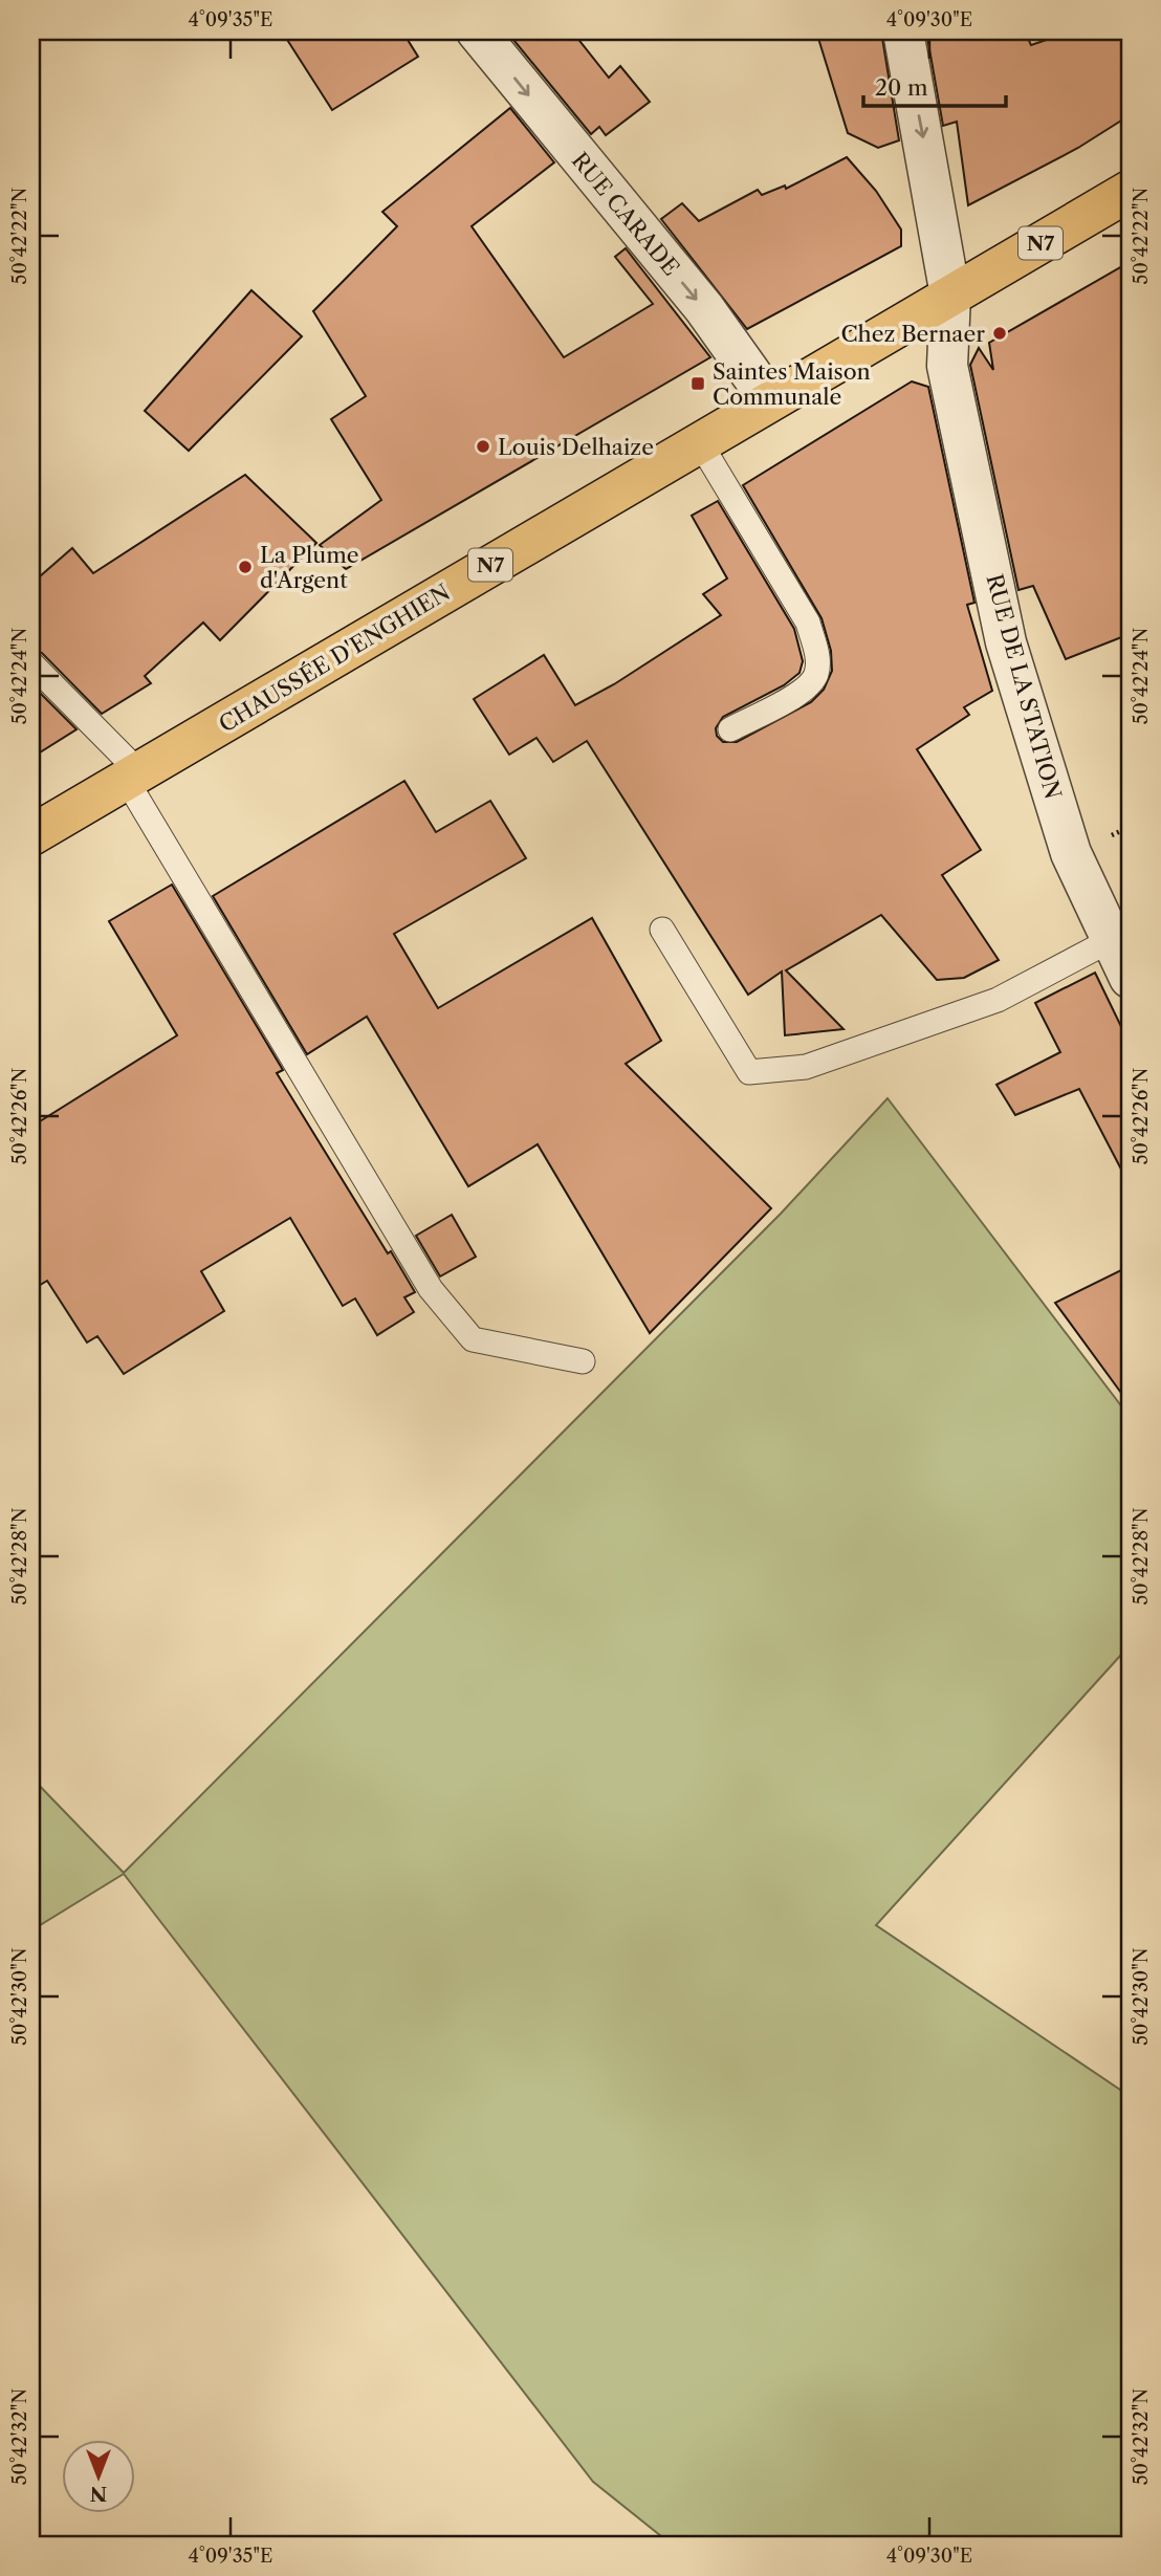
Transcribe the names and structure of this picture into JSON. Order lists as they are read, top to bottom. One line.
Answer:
{"streets":{"main road":["N7","CHAUSSÉE D'ENGHIEN"],"street":["RUE CARADE","RUE DE LA STATION"]},"crossings":[["RUE CARADE","CHAUSSÉE D'ENGHIEN"],["CHAUSSÉE D'ENGHIEN","RUE DE LA STATION"]],"one_way":["RUE CARADE"],"places":{"other":["Chez Bernaer","Louis Delhaize","La Plume d'Argent"],"transit":["Saintes Maison Communale"]},"scale_bar":"20 m","north":"bottom","coordinates":["4°09'35\"E","4°09'30\"E","50°42'22\"N","50°42'24\"N","50°42'26\"N","50°42'28\"N","50°42'30\"N","50°42'32\"N"]}
